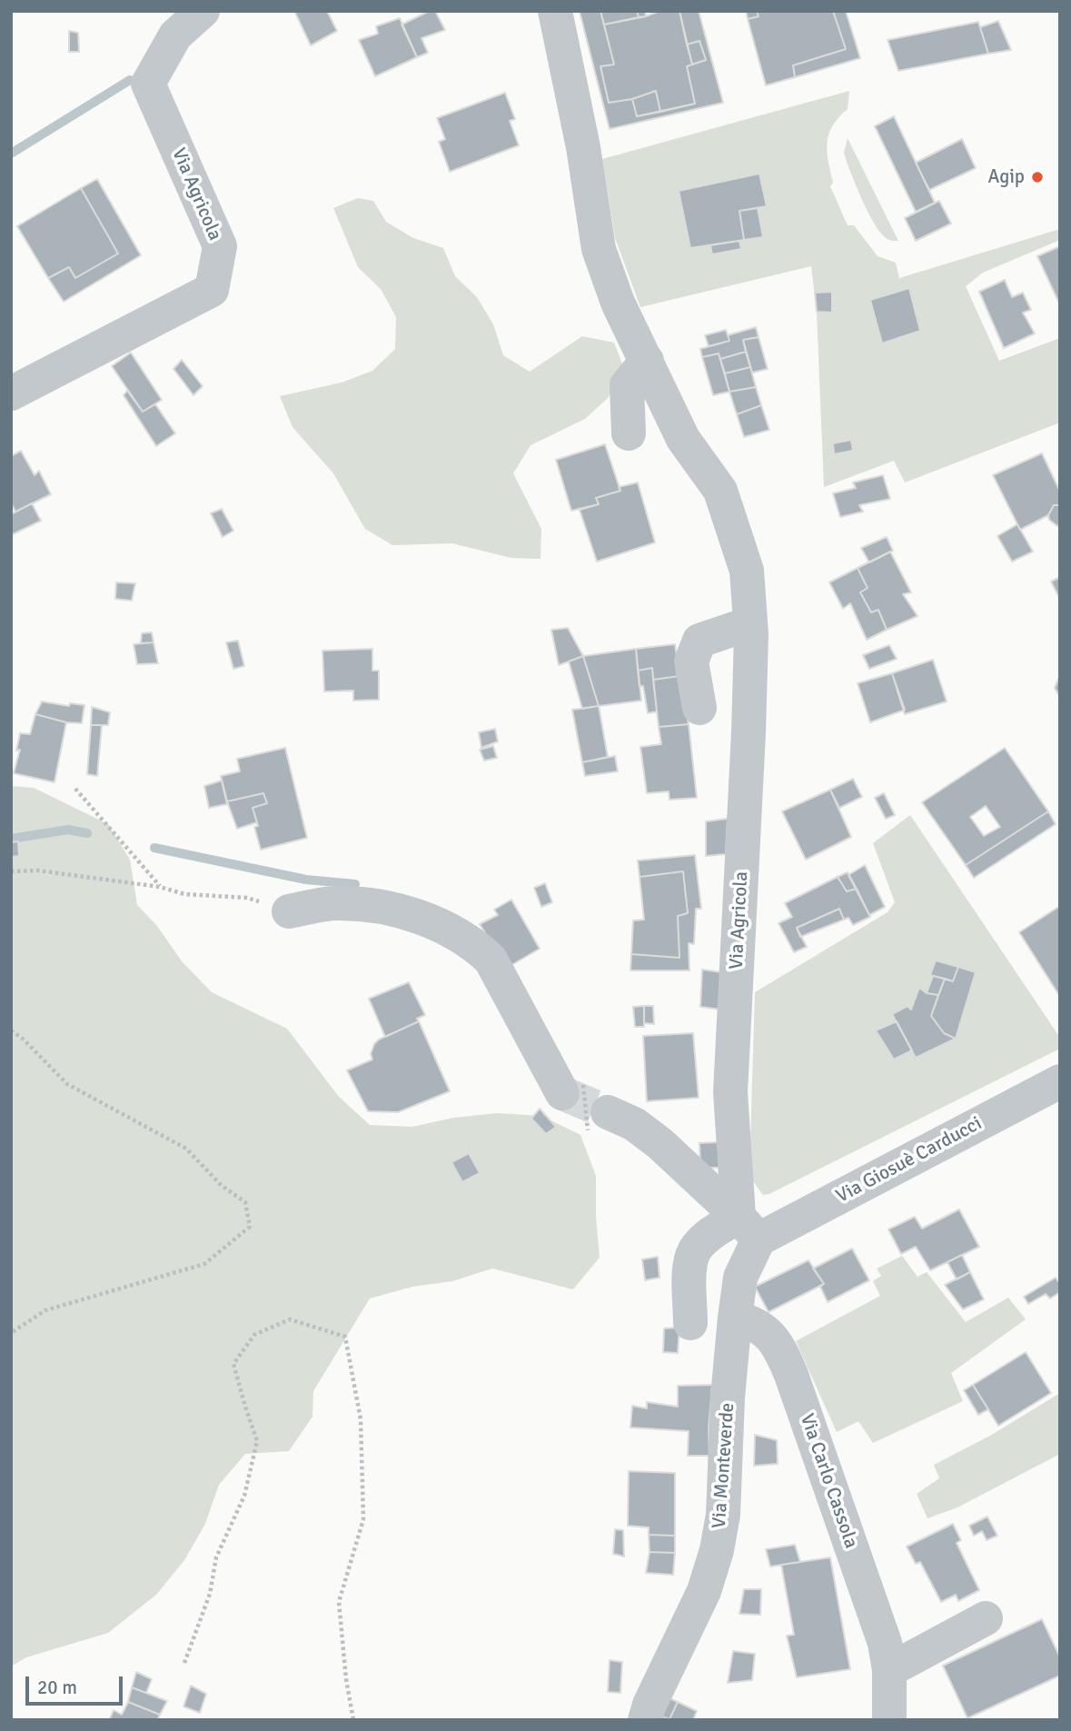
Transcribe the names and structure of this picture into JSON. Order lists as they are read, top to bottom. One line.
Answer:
{"streets":{"street":["Via Agricola","Via Giosuè Carducci","Via Monteverde","Via Carlo Cassola"]},"crossings":[["Via Agricola","Via Giosuè Carducci"],["Via Agricola","Via Monteverde"],["Via Giosuè Carducci","Via Monteverde"],["Via Monteverde","Via Carlo Cassola"]],"places":["Agip"],"scale_bar":"20 m"}
